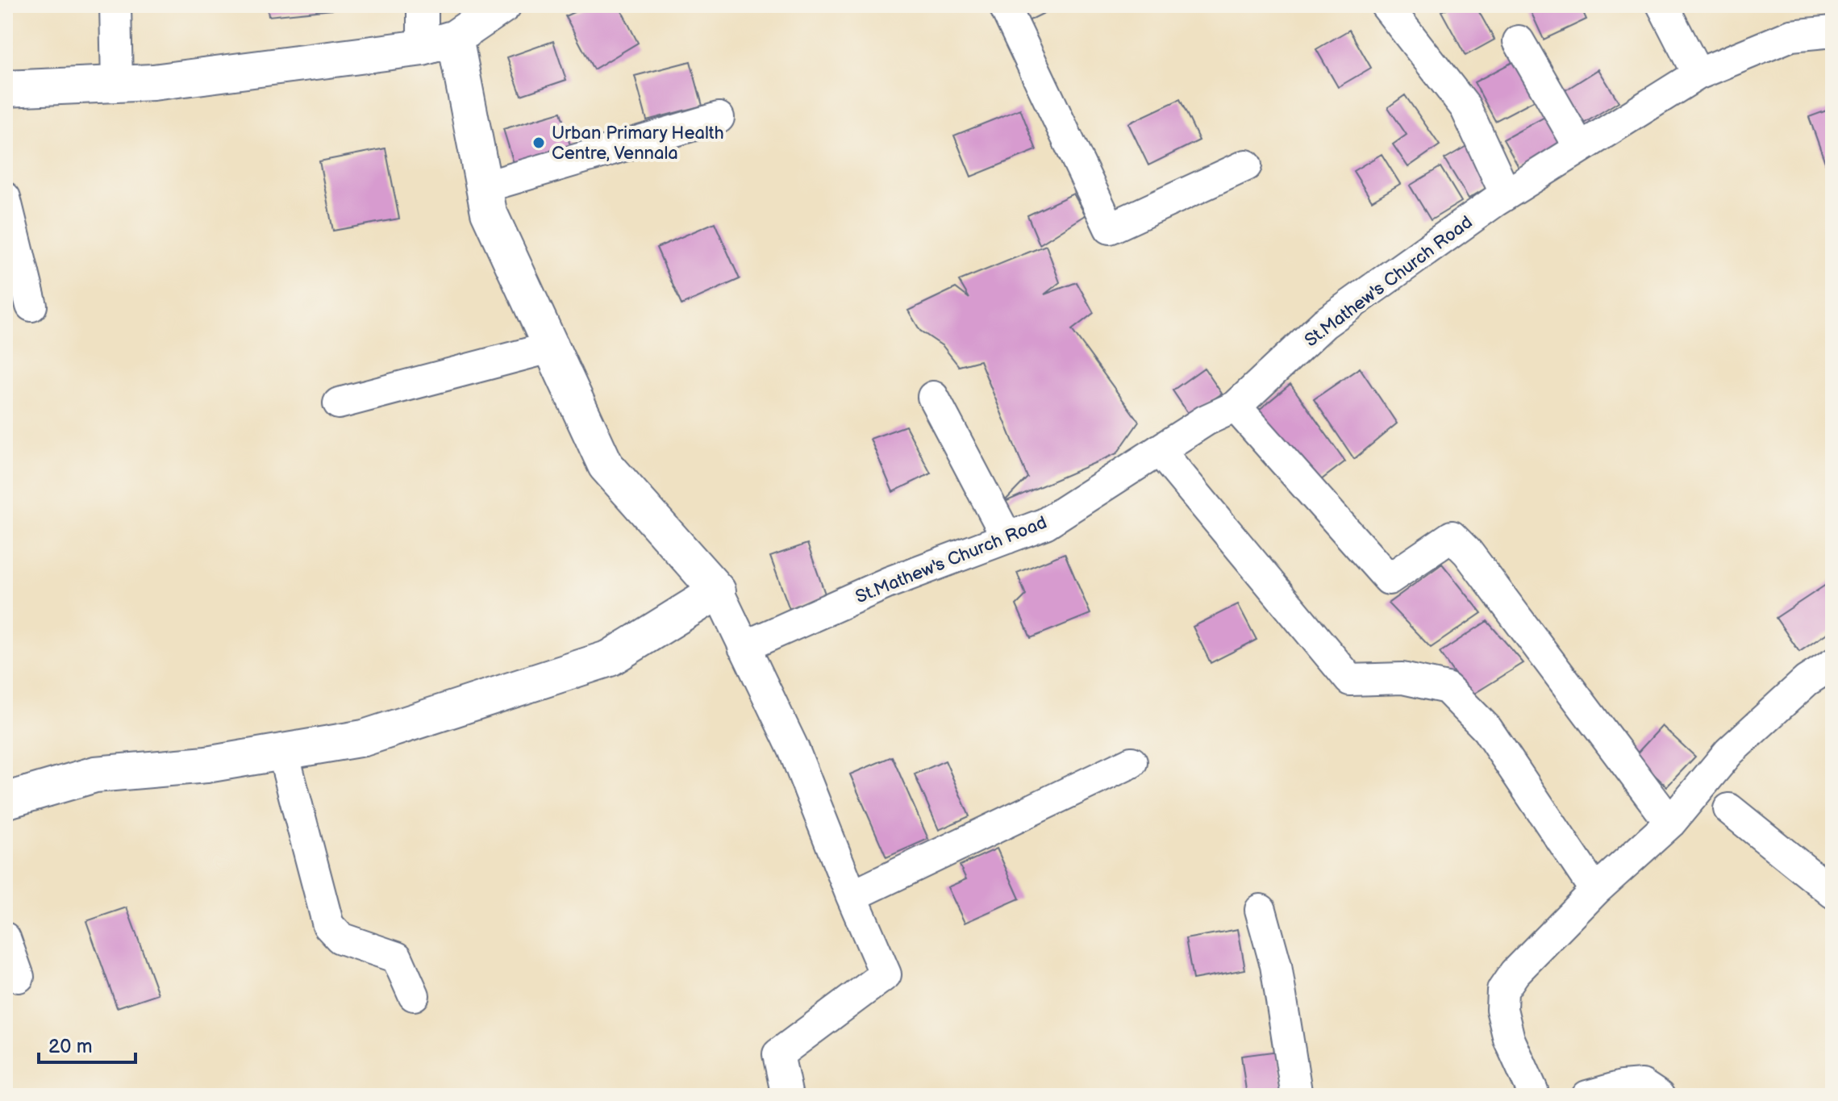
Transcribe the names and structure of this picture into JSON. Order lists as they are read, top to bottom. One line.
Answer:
{"streets":{"street":["St.Mathew's Church Road"]},"places":["Urban Primary Health Centre, Vennala"],"scale_bar":"20 m"}
